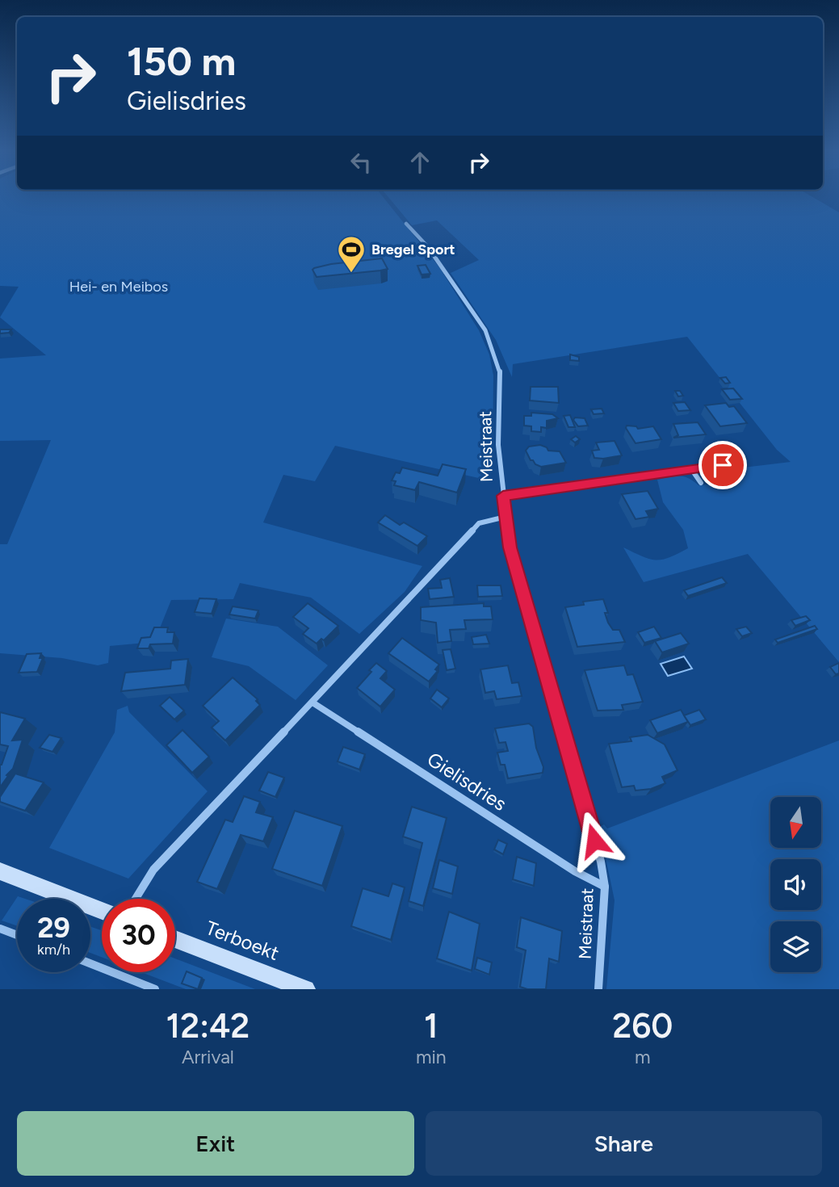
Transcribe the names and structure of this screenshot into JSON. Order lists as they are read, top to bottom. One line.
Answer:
{"streets":{"main road":["Terboekt"],"street":["Meistraat","Gielisdries"]},"crossings":[["Meistraat","Gielisdries"]],"parks":["Hei- en Meibos"],"places":{"sports":["Bregel Sport"]},"north":"bottom","page":{"turn":["150 m","Gielisdries"],"speed":"29 km/h","limit":"30","eta":["12:42","Arrival","1","min","260","m"],"buttons":["Exit","Share"]}}
